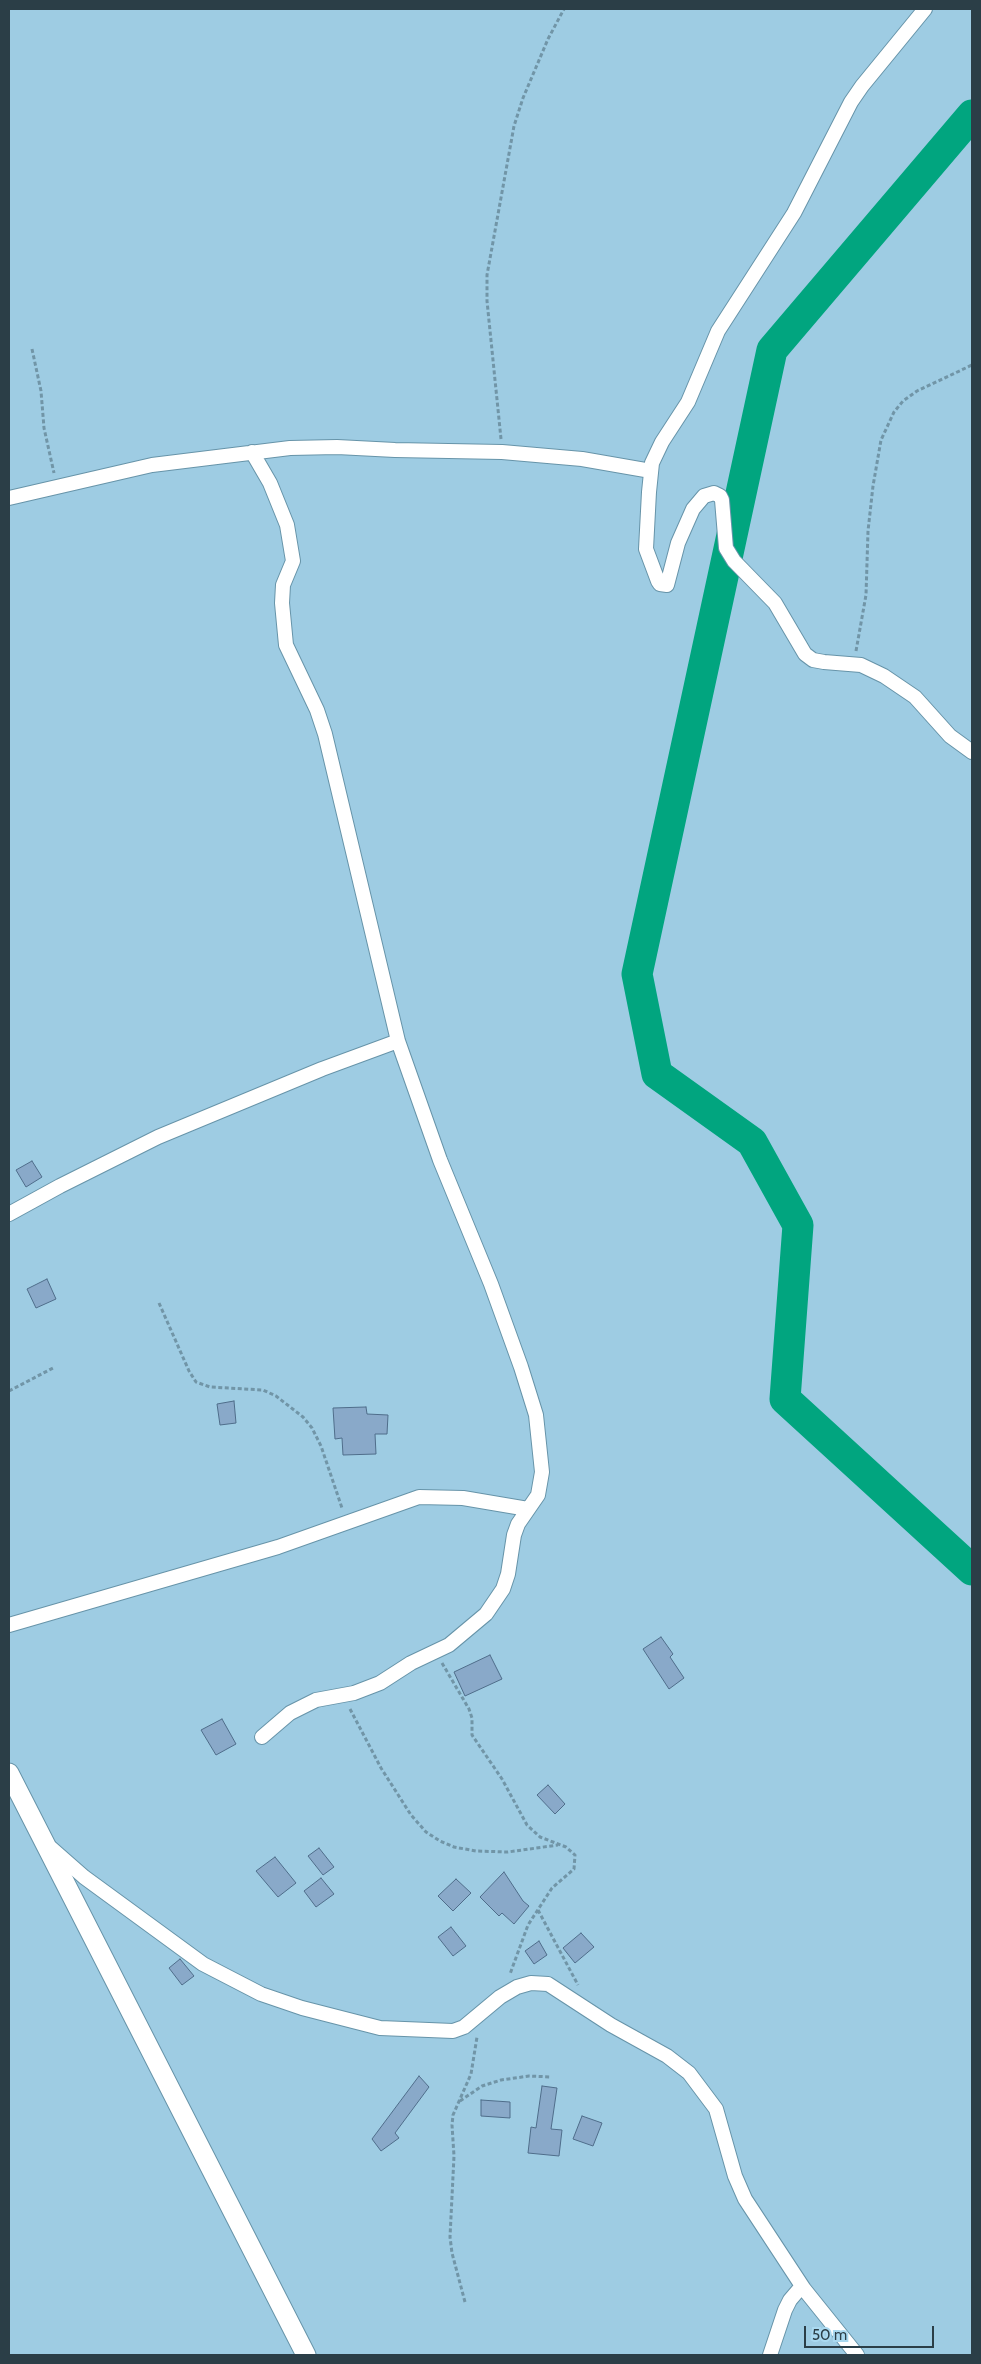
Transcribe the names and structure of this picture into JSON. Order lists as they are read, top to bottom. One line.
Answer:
{"scale_bar":"50 m"}
